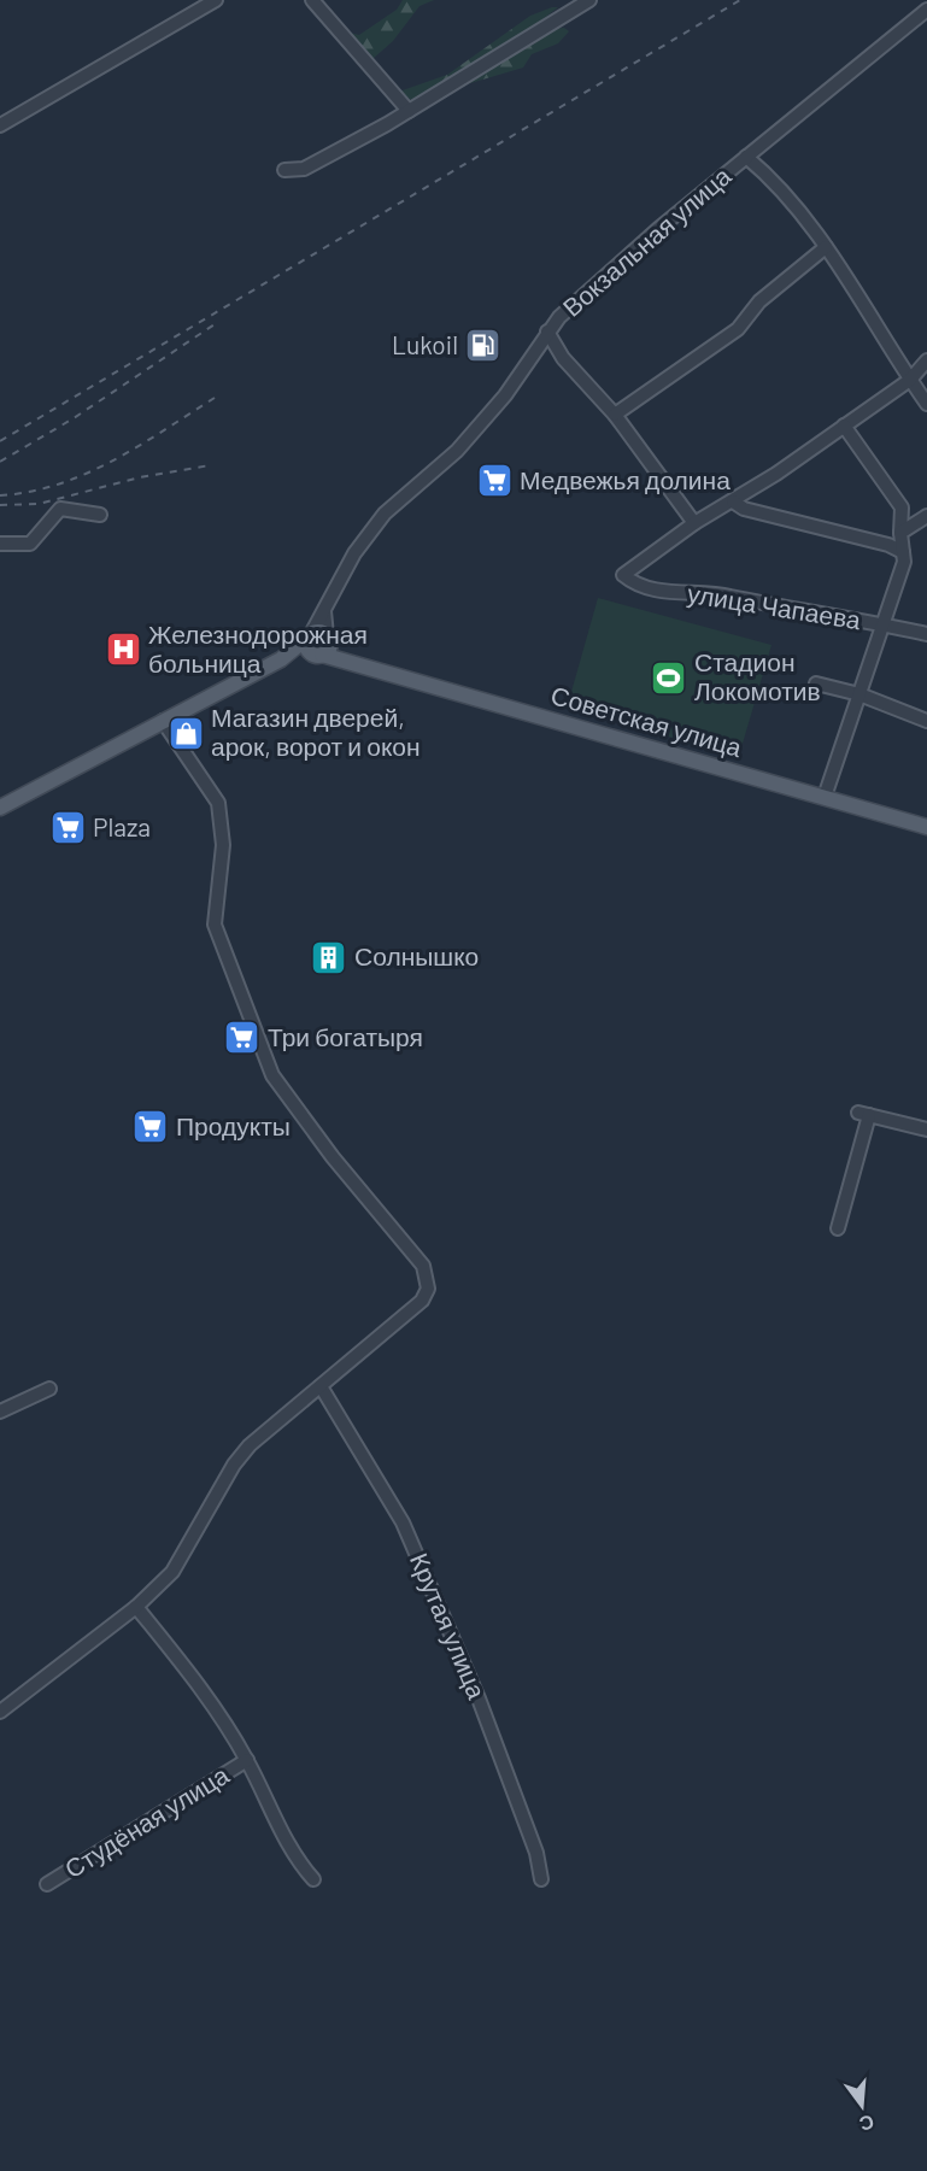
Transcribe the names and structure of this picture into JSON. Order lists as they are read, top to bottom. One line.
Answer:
{"streets":{"main road":["Советская улица"],"street":["Вокзальная улица","улица Чапаева","Крутая улица","Студёная улица"]},"places":{"fuel station":["Lukoil"],"supermarket":["Медвежья долина","Plaza","Три богатыря","Продукты"],"hospital":["Железнодорожная больница"],"sports":["Стадион Локомотив"],"shop":["Магазин дверей, арок, ворот и окон"],"building":["Солнышко"]},"north":"bottom"}
